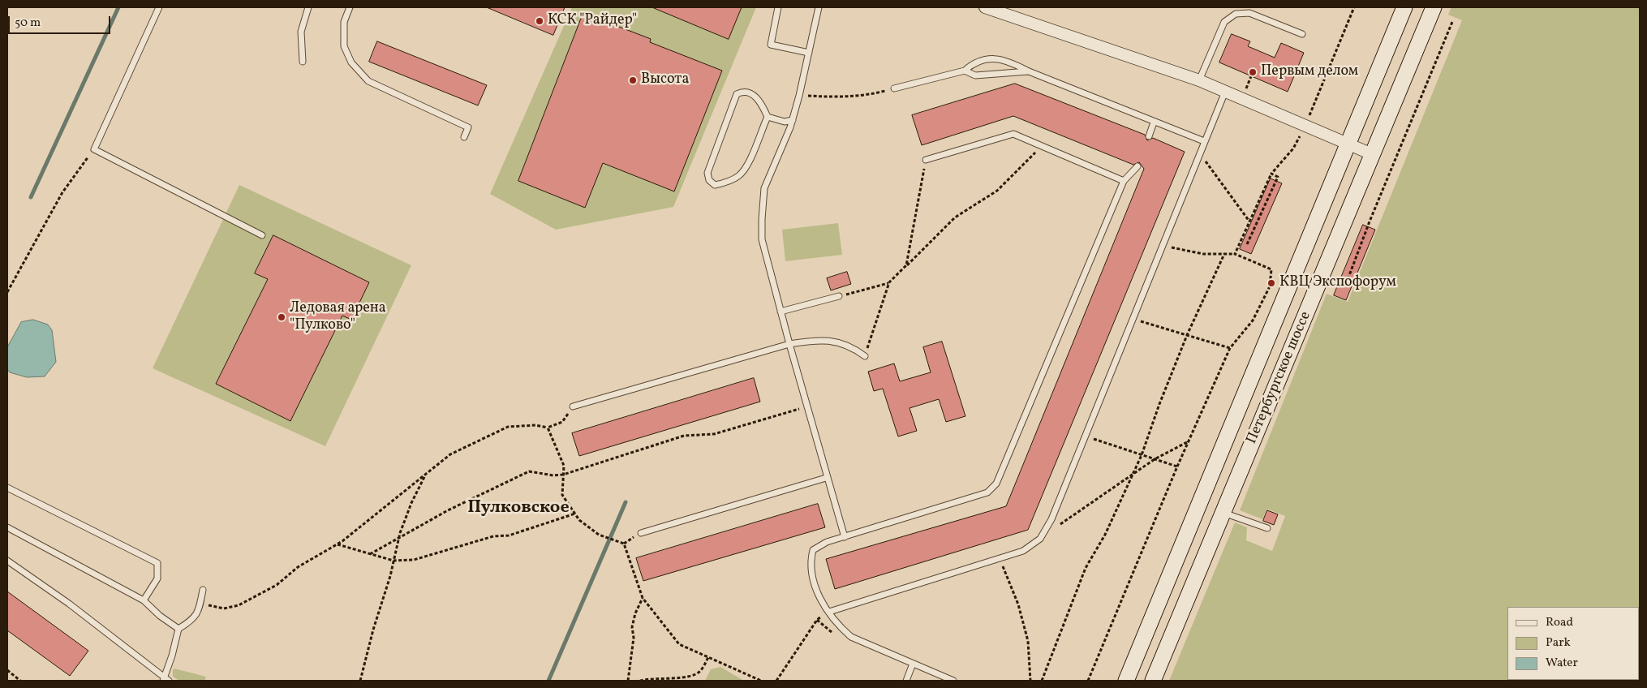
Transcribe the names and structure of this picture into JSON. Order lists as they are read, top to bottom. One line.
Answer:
{"streets":{"main road":["Петербургское шоссе"]},"districts":["Пулковское"],"places":["КСК \"Райдер\"","Первым делом","Высота","КВЦ Экспофорум","Ледовая арена \"Пулково\""],"legend":["Road","Park","Water"],"scale_bar":"50 m"}
